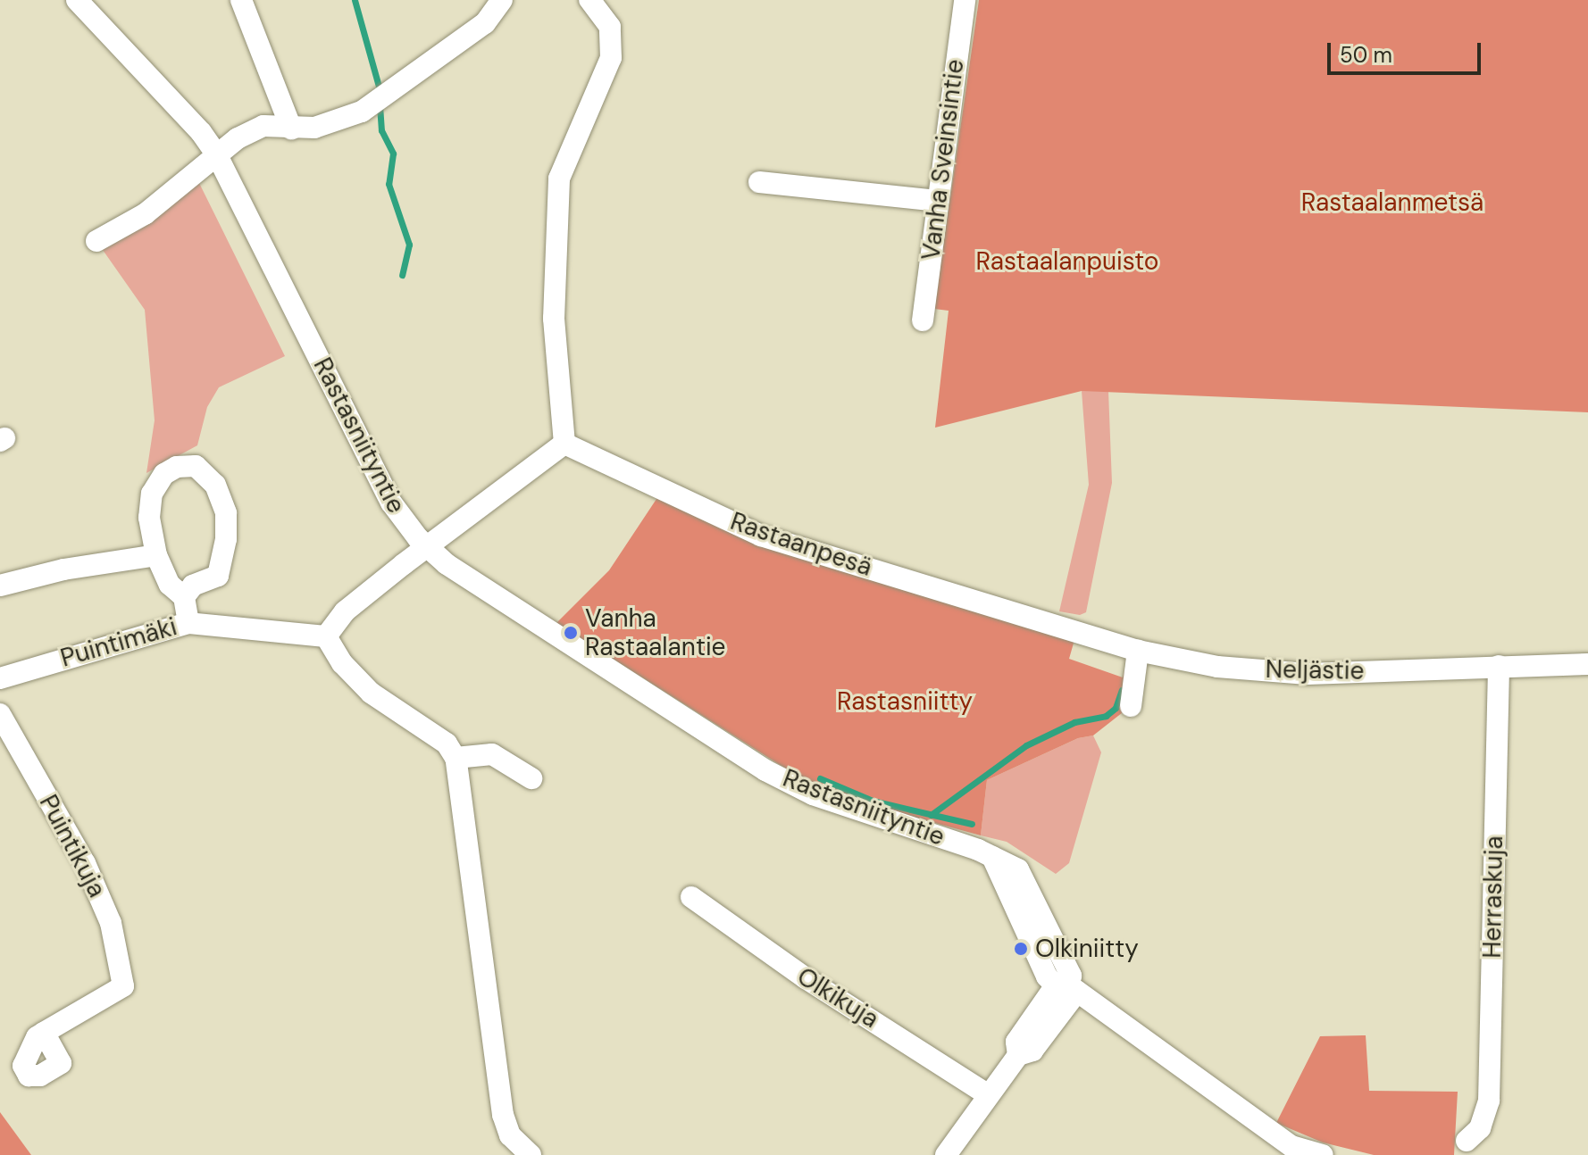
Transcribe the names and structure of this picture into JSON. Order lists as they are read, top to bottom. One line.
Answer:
{"streets":{"street":["Vanha Sveinsintie","Rastasniityntie","Rastaanpesä","Puintimäki","Neljästie","Puintikuja","Herraskuja","Olkikuja"]},"crossings":[["Rastaanpesä","Neljästie"],["Neljästie","Herraskuja"]],"parks":["Rastaalanmetsä","Rastaalanpuisto","Rastasniitty"],"places":["Vanha Rastaalantie","Olkiniitty"],"scale_bar":"50 m"}
